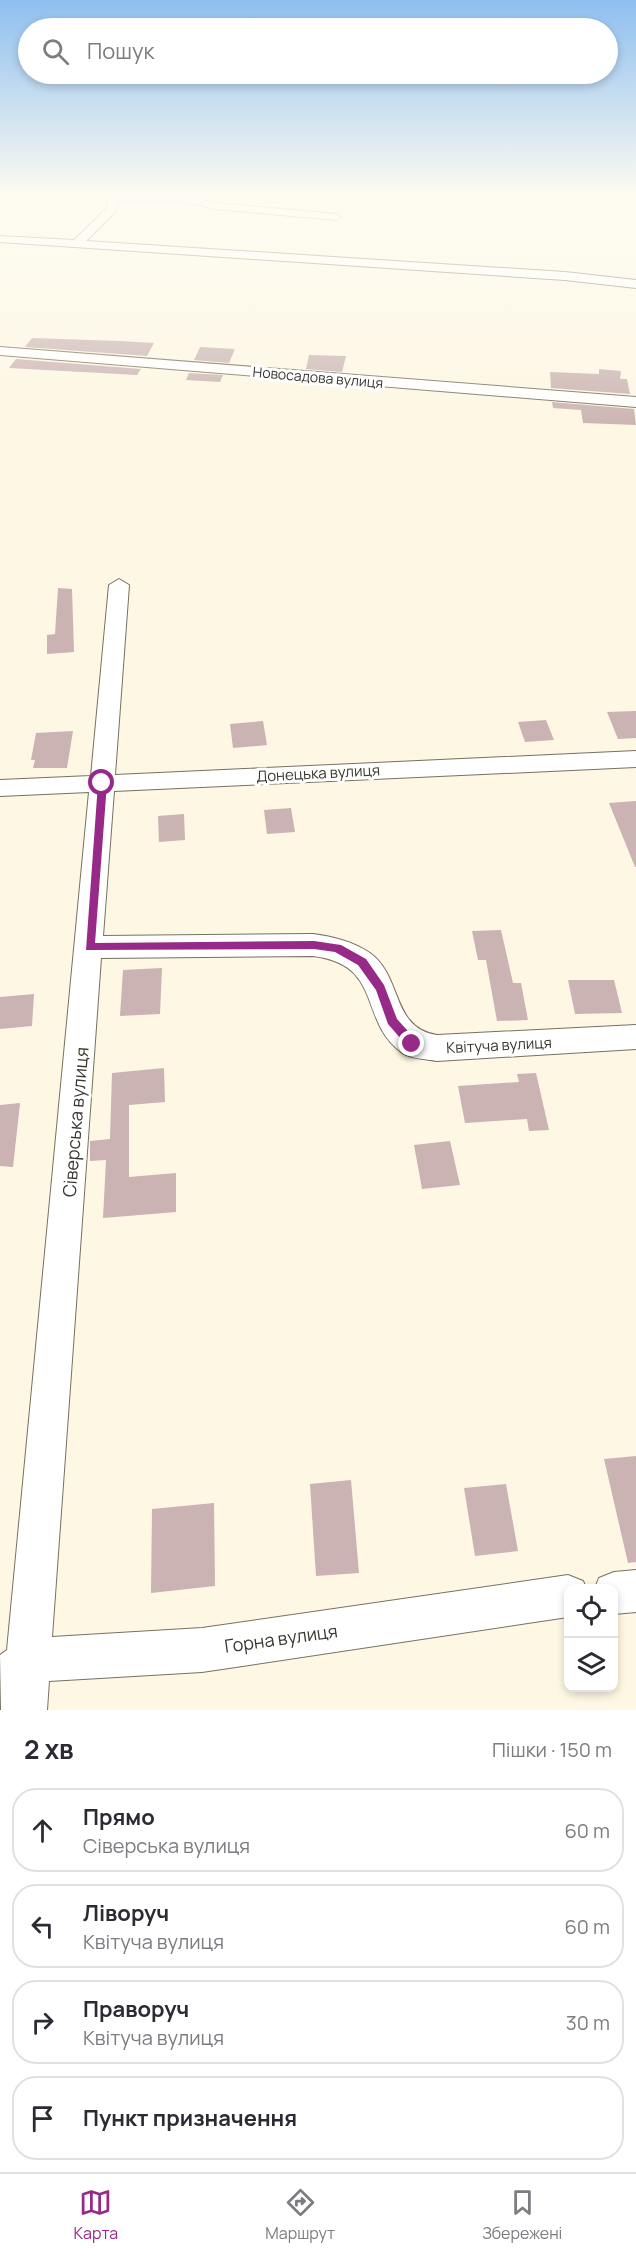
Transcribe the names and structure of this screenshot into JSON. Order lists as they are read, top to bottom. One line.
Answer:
{"streets":{"street":["Новосадова вулиця","Донецька вулиця","Квітуча вулиця","Сіверська вулиця","Горна вулиця"]},"crossings":[["Донецька вулиця","Сіверська вулиця"],["Квітуча вулиця","Сіверська вулиця"],["Сіверська вулиця","Горна вулиця"]],"page":{"search":"Пошук","heading":["2 хв","Пішки · 150 m"],"list":[["Прямо","Сіверська вулиця","60 m"],["Ліворуч","Квітуча вулиця","60 m"],["Праворуч","Квітуча вулиця","30 m"],"Пункт призначення"],"nav":["Карта","Маршрут","Збережені"]}}
